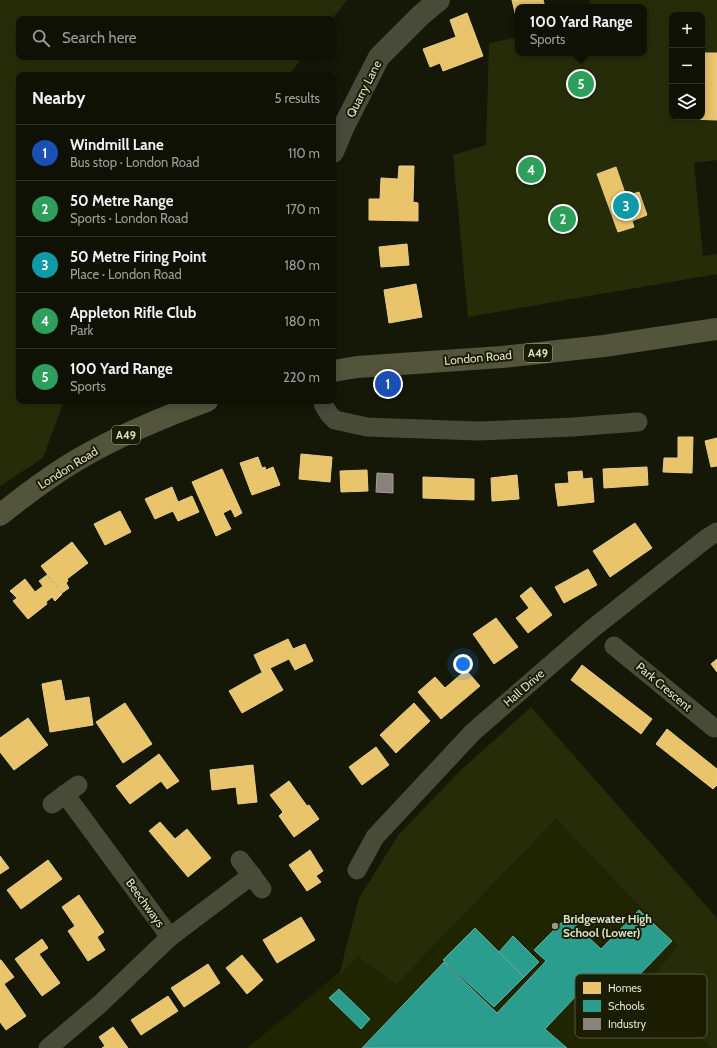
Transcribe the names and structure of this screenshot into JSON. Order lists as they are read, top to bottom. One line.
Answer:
{"streets":{"highway":["A49","London Road"],"street":["Quarry Lane","Park Crescent","Hall Drive","Beechways"]},"places":["Bridgewater High School (Lower)"],"legend":["Homes","Schools","Industry"],"page":{"popup":["100 Yard Range","Sports"],"map_buttons":["+","−"],"search":"Search here","pins":["5","4","3","2","1"],"heading":["Nearby","5 results"],"list":[{"mark":"1","name":"Windmill Lane","note":"Bus stop · London Road","value":"110 m"},{"mark":"2","name":"50 Metre Range","note":"Sports · London Road","value":"170 m"},{"mark":"3","name":"50 Metre Firing Point","note":"Place · London Road","value":"180 m"},{"mark":"4","name":"Appleton Rifle Club","note":"Park","value":"180 m"},{"mark":"5","name":"100 Yard Range","note":"Sports","value":"220 m"}]}}
